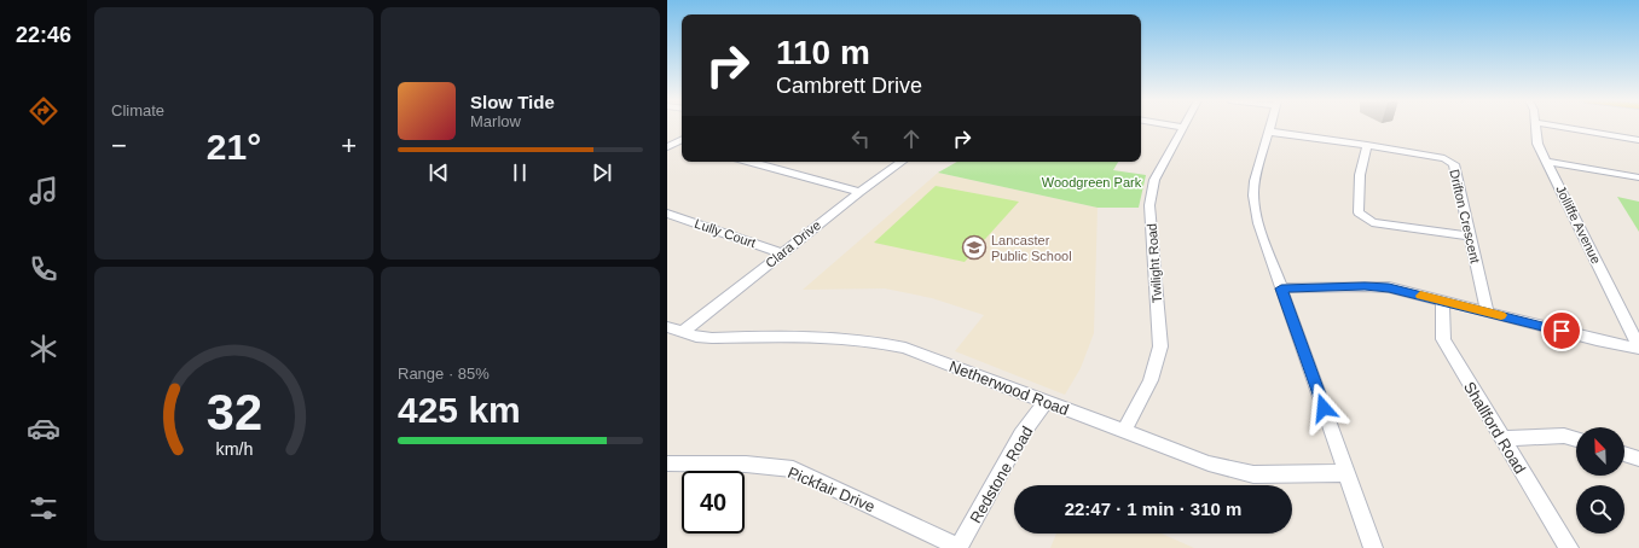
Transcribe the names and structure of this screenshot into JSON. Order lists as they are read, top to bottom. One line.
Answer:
{"streets":{"street":["Drifton Crescent","Jolliffe Avenue","Lully Court","Clara Drive","Twilight Road","Netherwood Road","Shallford Road","Redstone Road","Pickfair Drive"]},"crossings":[["Lully Court","Clara Drive"],["Clara Drive","Netherwood Road"],["Twilight Road","Netherwood Road"],["Netherwood Road","Redstone Road"],["Redstone Road","Pickfair Drive"]],"parks":["Woodgreen Park"],"places":{"school or university":["Lancaster Public School"]},"north":"top left","page":{"tabs":"22:46","tile":["Climate",["Range · 85%","425 km"]],"turn":["110 m","Cambrett Drive"],"song":["Slow Tide","Marlow"],"heat":["−","21°","+"],"limit":"40","trip":"22:47 · 1 min · 310 m","gauge":["32","km/h"]}}
